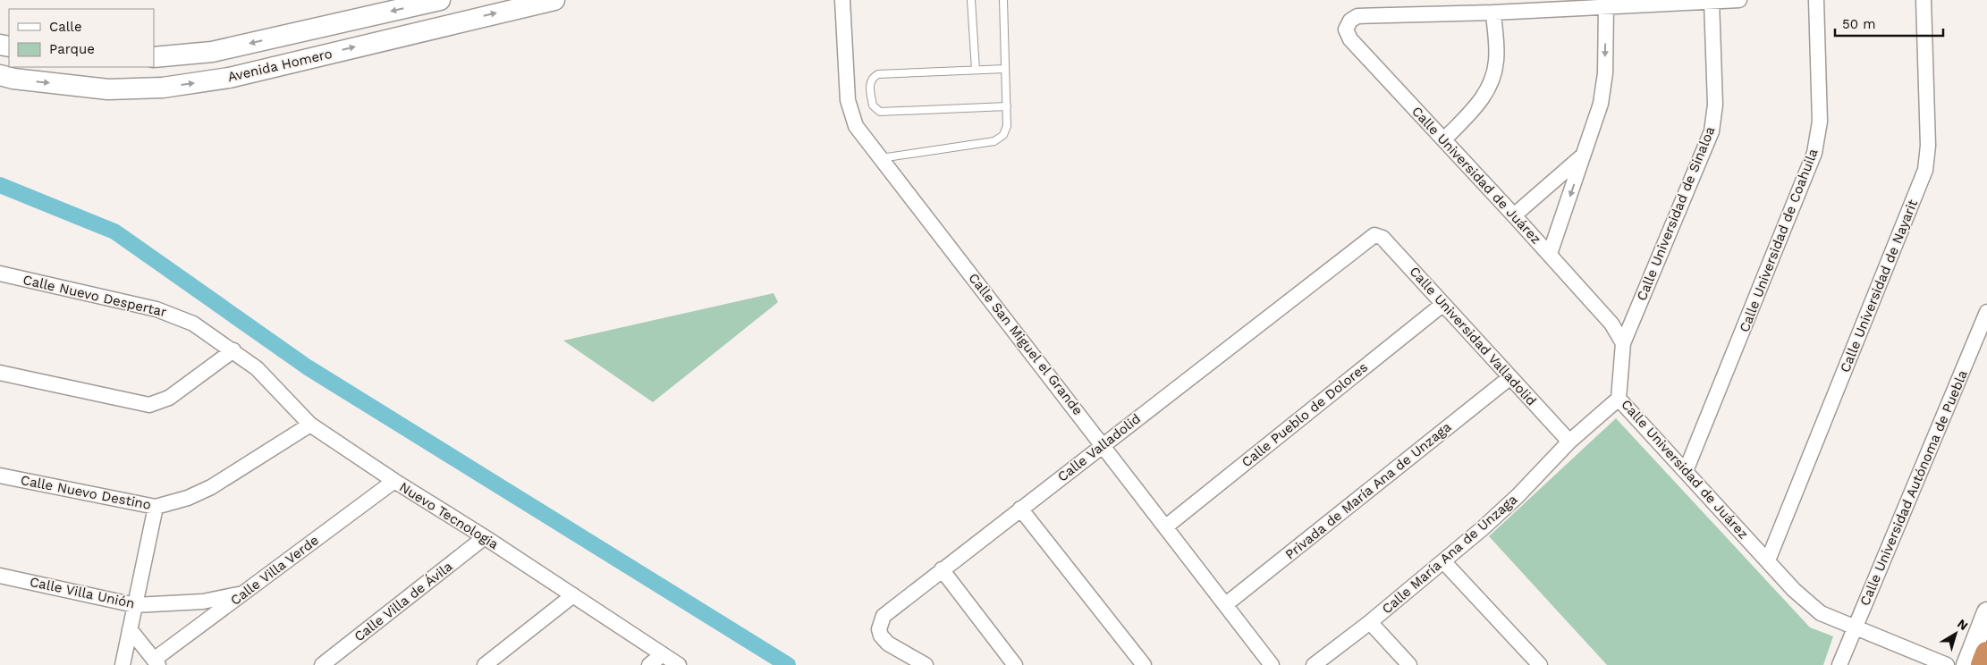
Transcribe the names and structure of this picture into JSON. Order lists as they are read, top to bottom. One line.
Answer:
{"streets":{"main road":["Avenida Homero"],"street":["Calle Universidad de Juárez","Calle Universidad de Sinaloa","Calle Universidad de Coahuila","Calle Universidad de Nayarit","Calle Nuevo Despertar","Calle Universidad Valladolid","Calle San Miguel el Grande","Calle Pueblo de Dolores","Calle Valladolid","Calle Universidad Autónoma de Puebla","Privada de María Ana de Unzaga","Calle Nuevo Destino","Nuevo Tecnologia","Calle María Ana de Unzaga","Calle Villa Verde","Calle Villa Unión","Calle Villa de Ávila"]},"crossings":[["Calle Universidad de Juárez","Calle Universidad de Sinaloa"],["Calle Universidad de Juárez","Calle Universidad de Coahuila"],["Calle Universidad de Juárez","Calle Universidad de Nayarit"],["Calle Universidad de Juárez","Calle Universidad Autónoma de Puebla"],["Calle Universidad de Juárez","Calle María Ana de Unzaga"],["Calle Nuevo Despertar","Nuevo Tecnologia"],["Calle Universidad Valladolid","Calle Pueblo de Dolores"],["Calle Universidad Valladolid","Calle Valladolid"],["Calle Universidad Valladolid","Privada de María Ana de Unzaga"],["Calle Universidad Valladolid","Calle María Ana de Unzaga"],["Calle San Miguel el Grande","Calle Pueblo de Dolores"],["Calle San Miguel el Grande","Calle Valladolid"],["Calle San Miguel el Grande","Privada de María Ana de Unzaga"],["Calle Nuevo Destino","Nuevo Tecnologia"],["Nuevo Tecnologia","Calle Villa Verde"],["Nuevo Tecnologia","Calle Villa de Ávila"],["Calle Villa Verde","Calle Villa Unión"]],"legend":["Calle","Parque"],"scale_bar":"50 m","north":"top right"}
